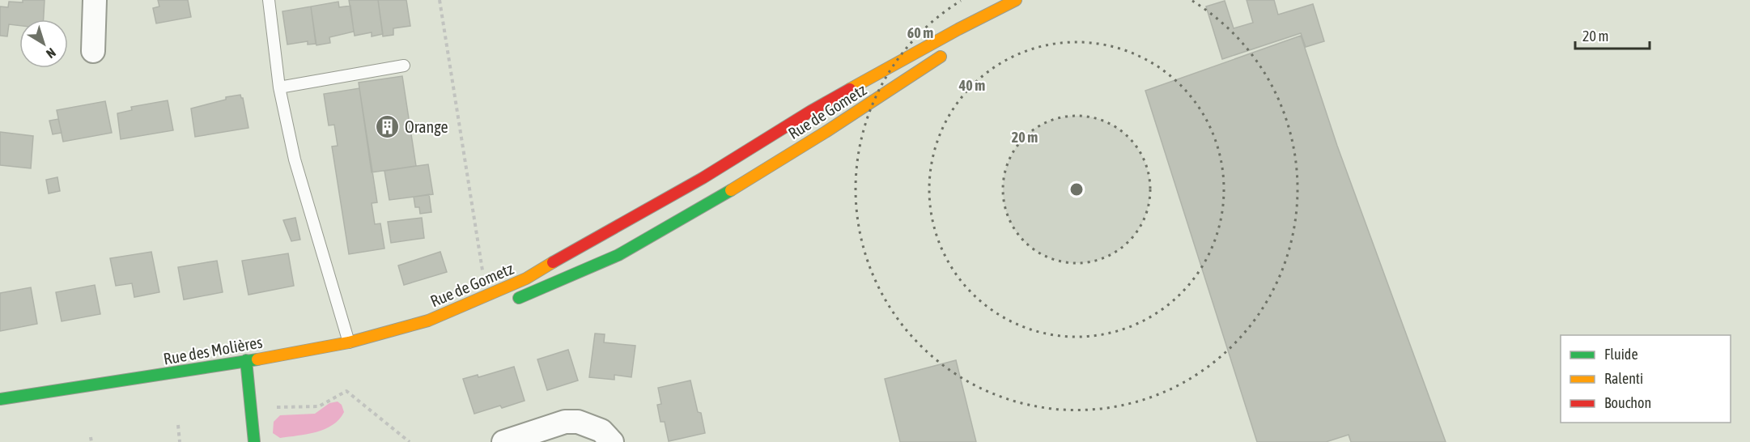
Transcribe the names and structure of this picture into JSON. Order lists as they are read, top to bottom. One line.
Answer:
{"streets":{"main road":["Rue de Gometz","Rue des Molières"]},"crossings":[["Rue de Gometz","Rue des Molières"]],"places":{"building":["Orange"]},"legend":["Fluide","Ralenti","Bouchon"],"scale_bar":"20 m","north":"bottom right","rings":["60 m","40 m","20 m"]}
